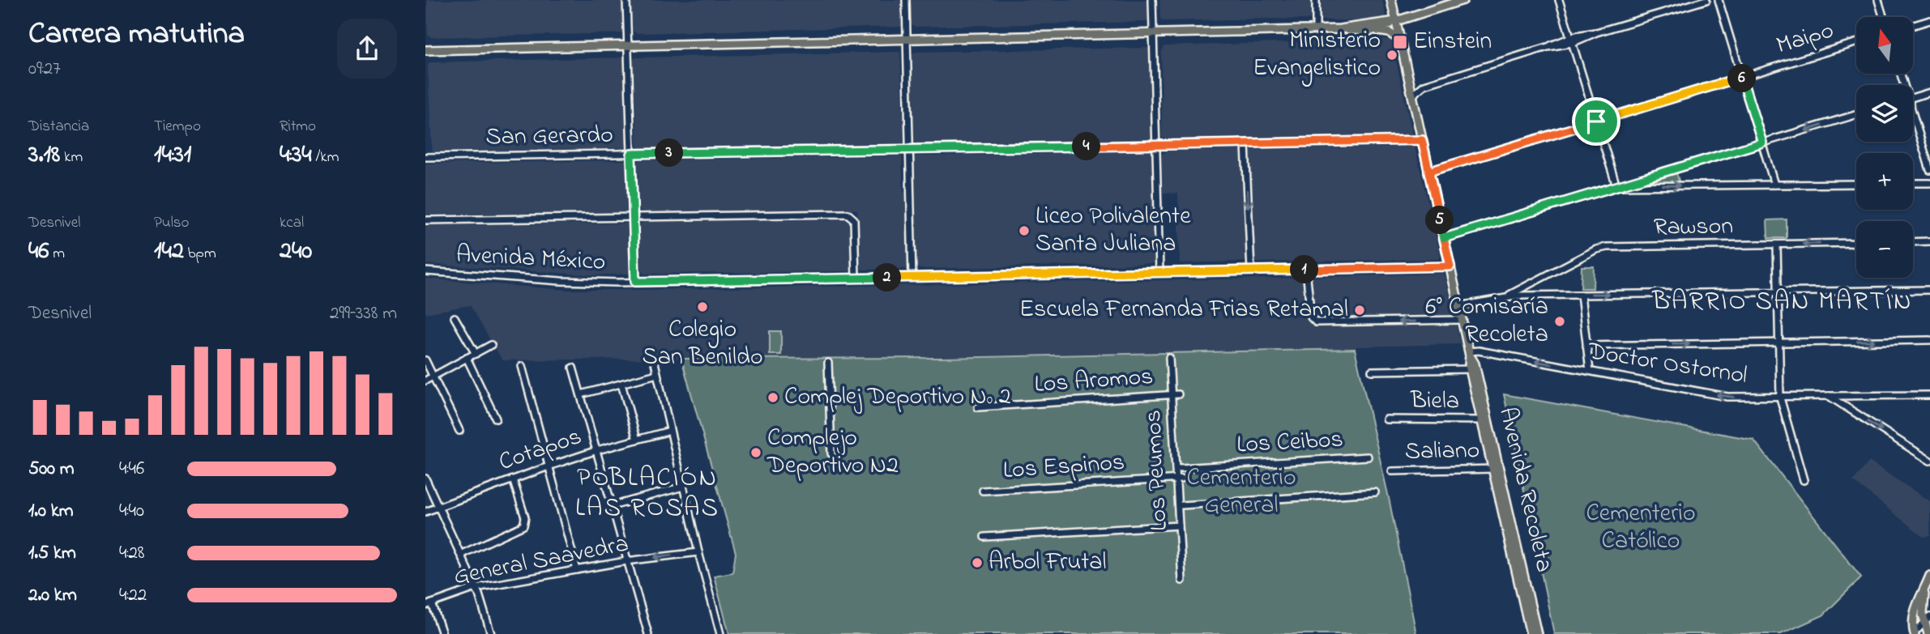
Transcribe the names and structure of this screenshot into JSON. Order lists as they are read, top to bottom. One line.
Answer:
{"streets":{"main road":["Avenida Recoleta"],"street":["Maipo","San Gerardo","Rawson","Avenida México","Doctor Ostornol","Los Aromos","Biela","Los Ceibos","Cotapos","Saliano","Los Espinos","Los Peumos","General Saavedra"]},"crossings":[["Maipo","Avenida Recoleta"],["San Gerardo","Avenida Recoleta"],["Avenida México","Avenida Recoleta"],["Doctor Ostornol","Avenida Recoleta"],["Los Aromos","Los Peumos"],["Biela","Avenida Recoleta"],["Saliano","Avenida Recoleta"],["Los Espinos","Los Peumos"]],"districts":["BARRIO SAN MARTÍN","POBLACIÓN LAS ROSAS"],"parks":["Cementerio General","Cementerio Católico"],"places":{"transit":["Einstein"],"other":["Ministerio Evangelistico","Liceo Polivalente Santa Juliana","Colegio San Benildo","Escuela Fernanda Frias Retamal","6° Comisaría Recoleta","Complej Deportivo Nº 2","Complejo Deportivo N2","Arbol Frutal"]},"north":"top","page":{"heading":["Carrera matutina","09:27"],"map_buttons":["+","−"],"pins":["6","4","3","5","1","2"],"stats":[["Distancia","3.18 km"],["Tiempo","14:31"],["Ritmo","4:34 /km"],["Desnivel","46 m"],["Pulso","142 bpm"],["kcal","240"]],"chart":["Desnivel","299–338 m"],"list":[{"name":"500 m","note":"4:46"},{"name":"1.0 km","note":"4:40"},{"name":"1.5 km","note":"4:28"},{"name":"2.0 km","note":"4:22"}]}}
